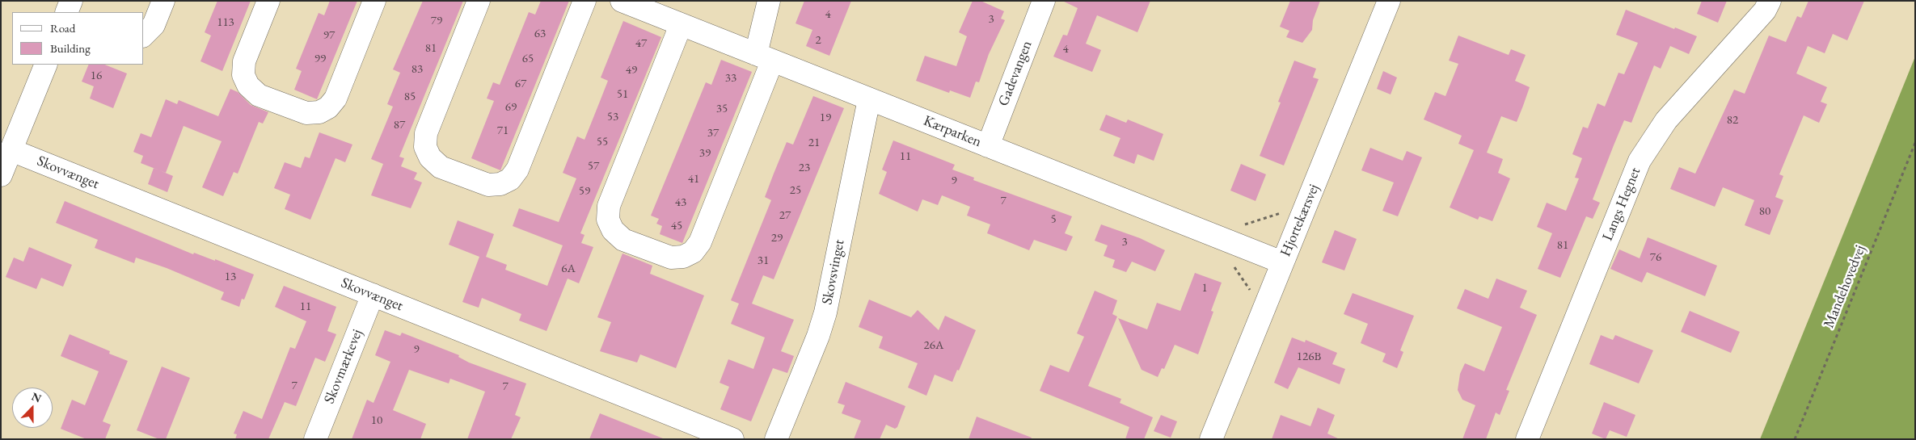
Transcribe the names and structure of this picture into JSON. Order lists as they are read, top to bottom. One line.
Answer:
{"streets":{"street":["Gadevangen","Kærparken","Skovvænget","Langs Hegnet","Hjortekærsvej","Skovsvinget","Skovmærkevej"],"path":["Mandehovedvej"]},"crossings":[["Gadevangen","Kærparken"],["Kærparken","Hjortekærsvej"],["Kærparken","Skovsvinget"],["Skovvænget","Skovmærkevej"]],"house_numbers":["4","3","79","113","63","97","2","47","81","4","99","65","83","49","16","33","67","51","85","69","35","53","19","82","87","71","37","55","21","39","11","57","23","41","9","25","59","7","43","80","27","5","45","29","3","81","76","31","6A","13","1","11","26A","9","126B","7","7","10"],"legend":["Road","Building"],"north":"top"}
